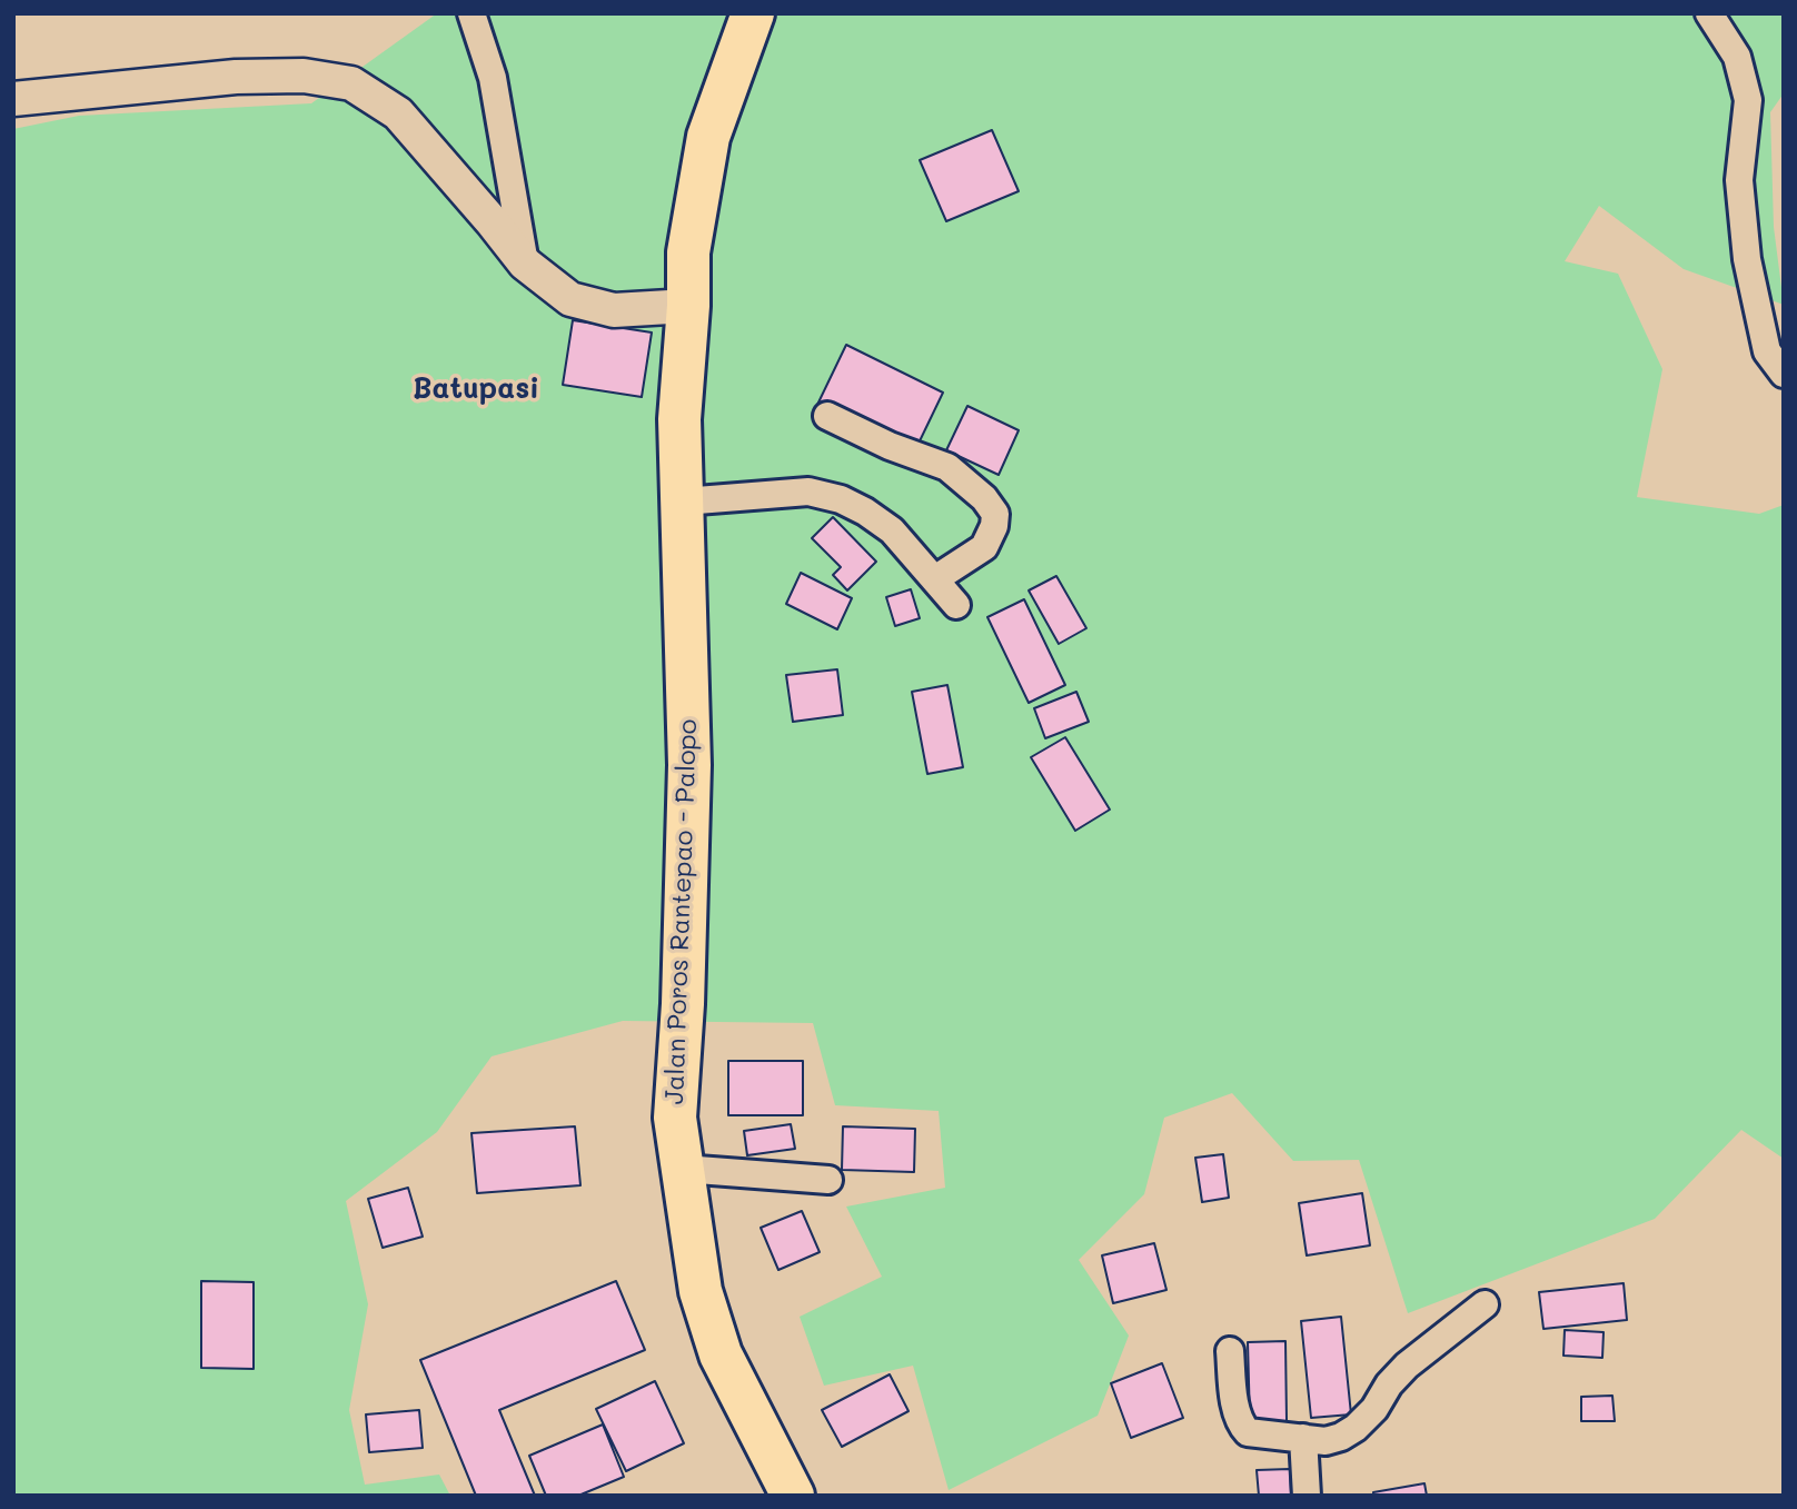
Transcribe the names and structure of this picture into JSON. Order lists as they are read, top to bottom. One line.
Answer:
{"streets":{"highway":["Jalan Poros Rantepao - Palopo"]},"districts":["Batupasi"]}
